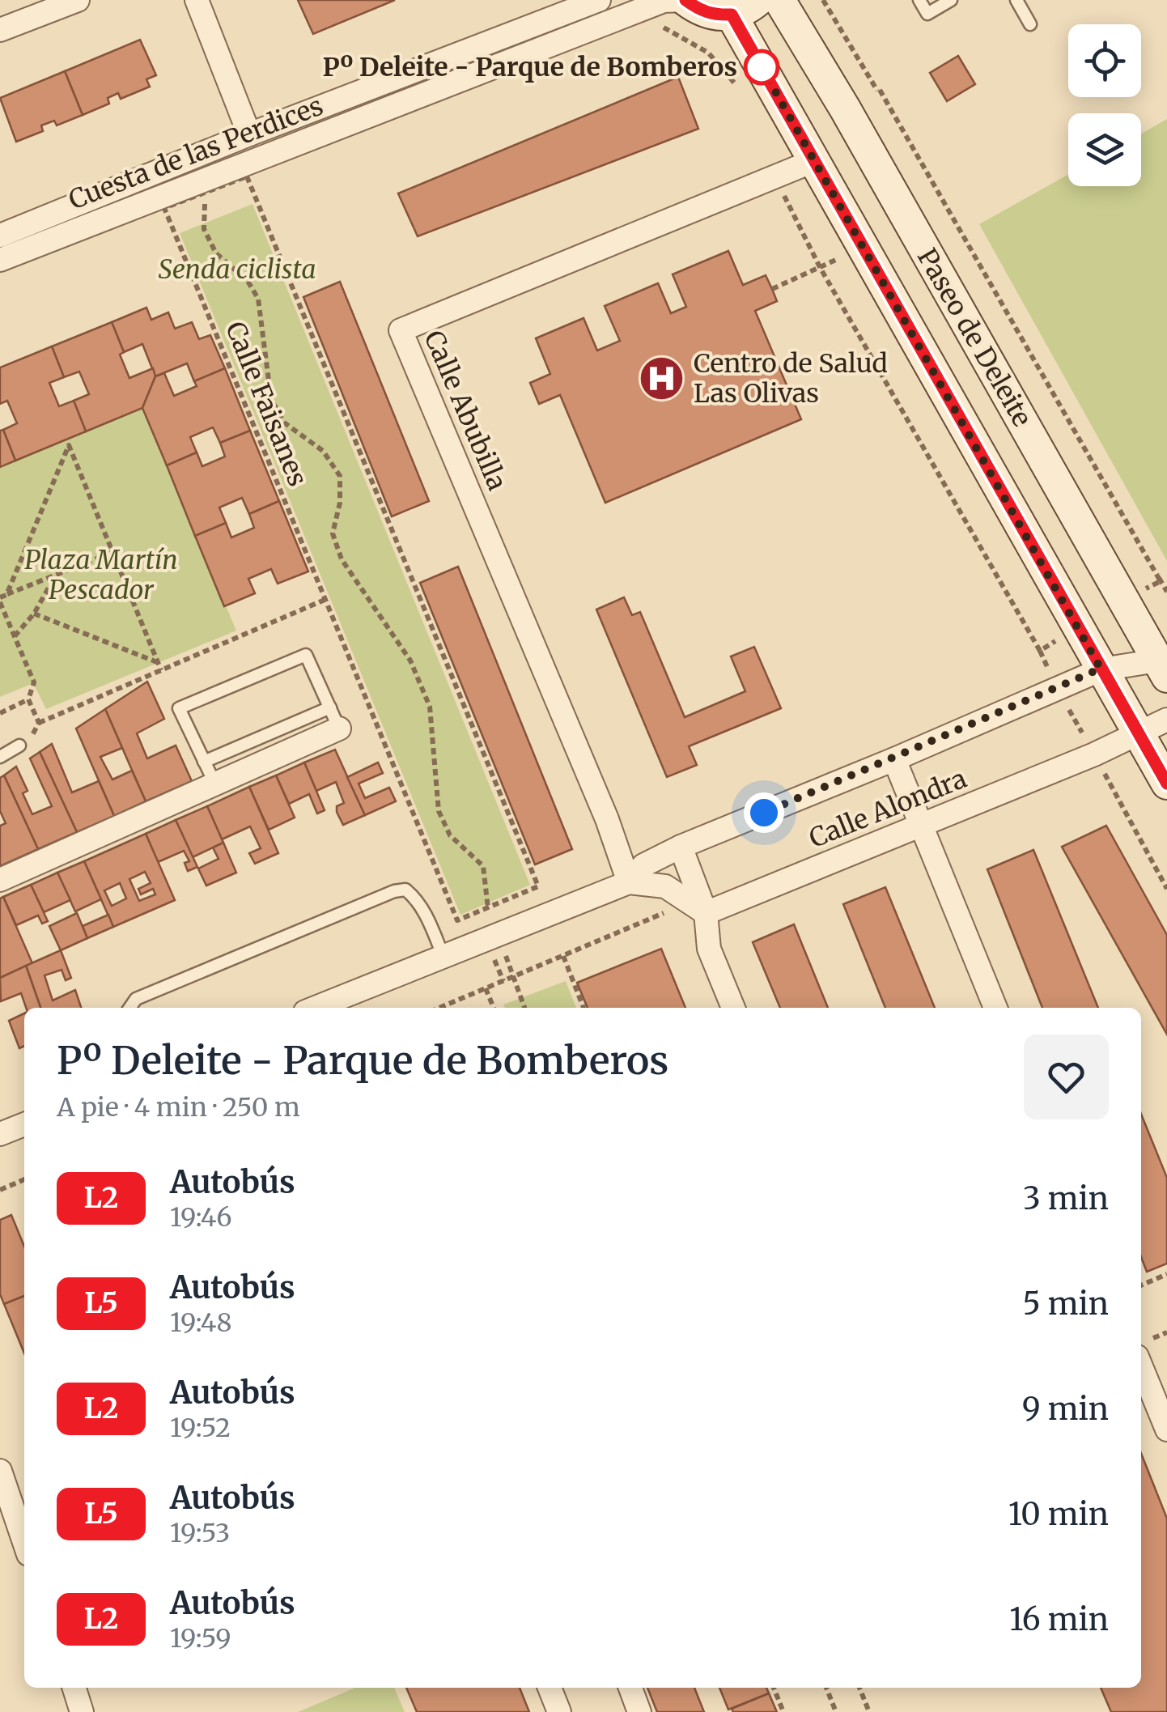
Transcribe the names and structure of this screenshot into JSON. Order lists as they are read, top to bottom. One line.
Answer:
{"streets":{"main road":["Paseo de Deleite"],"street":["Cuesta de las Perdices","Calle Abubilla","Calle Alondra"],"path":["Calle Faisanes"]},"crossings":[["Paseo de Deleite","Calle Abubilla"],["Paseo de Deleite","Calle Alondra"],["Calle Abubilla","Calle Alondra"]],"parks":["Senda ciclista","Plaza Martín Pescador"],"places":{"other":["Pº Deleite - Parque de Bomberos"],"hospital":["Centro de Salud Las Olivas"]},"lines":["bus line L2"],"page":{"heading":["Pº Deleite - Parque de Bomberos","A pie · 4 min · 250 m"],"list":[{"mark":"L2","name":"Autobús","note":"19:46","value":"3 min"},{"mark":"L5","name":"Autobús","note":"19:48","value":"5 min"},{"mark":"L2","name":"Autobús","note":"19:52","value":"9 min"},{"mark":"L5","name":"Autobús","note":"19:53","value":"10 min"},{"mark":"L2","name":"Autobús","note":"19:59","value":"16 min"}]}}
